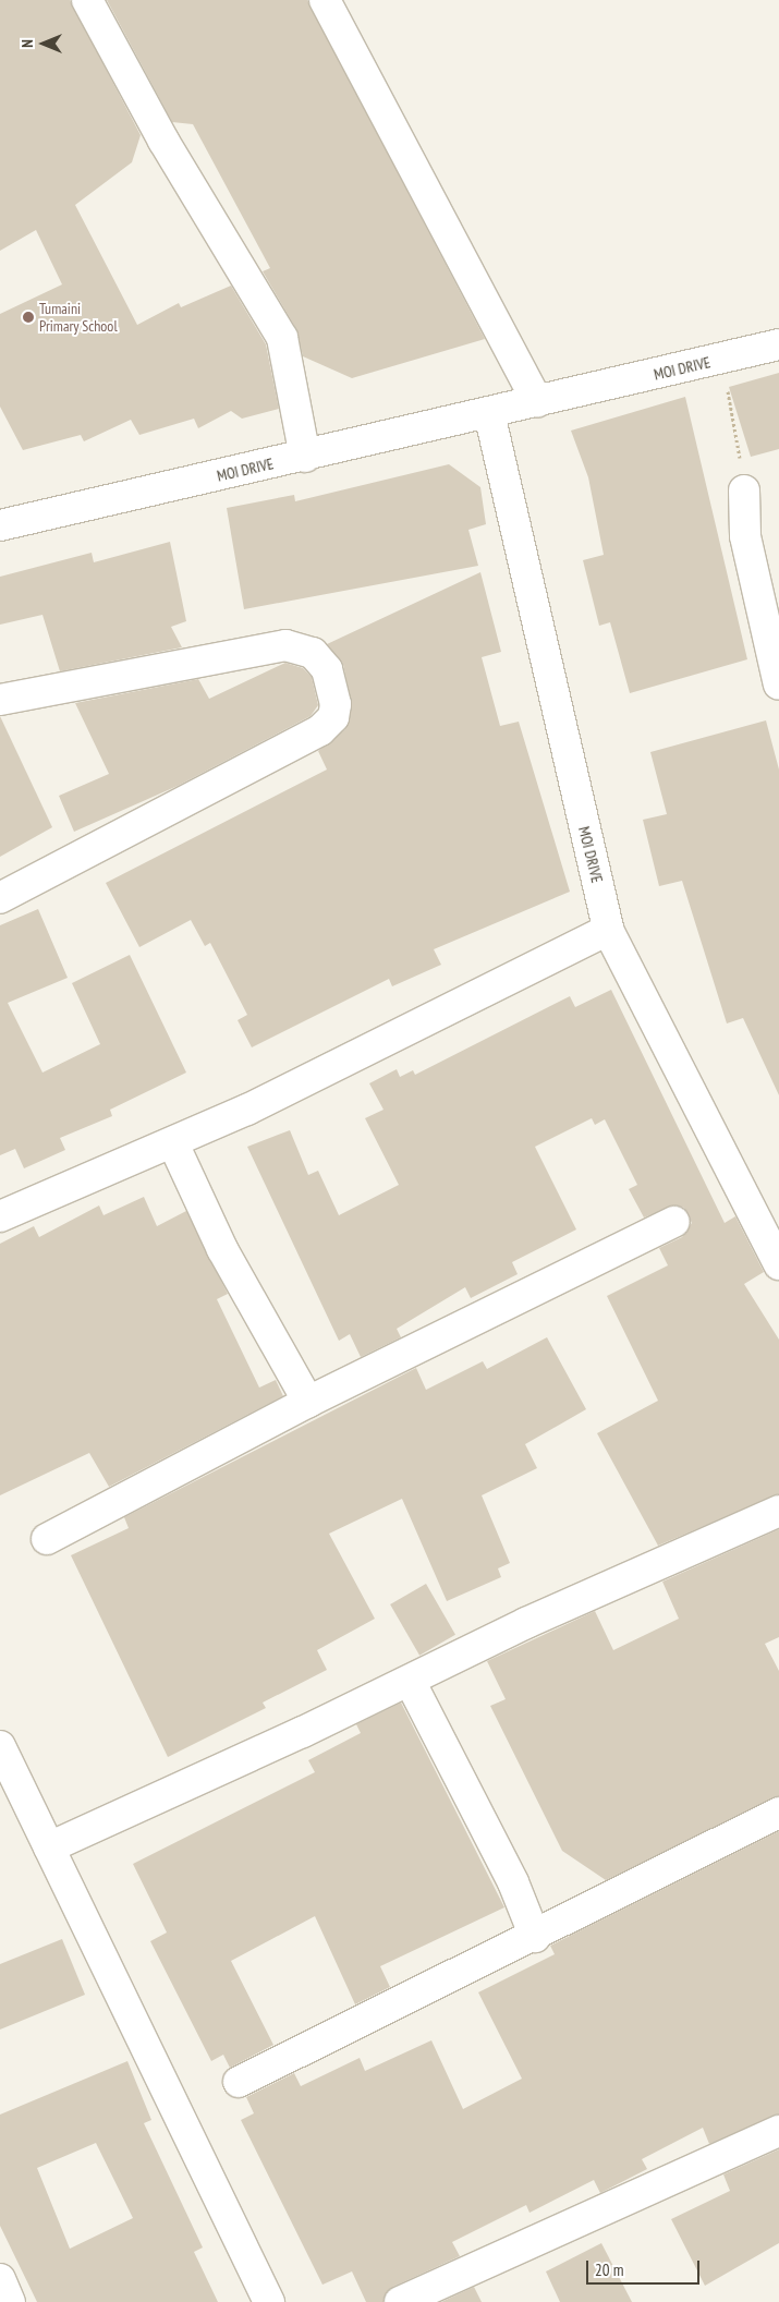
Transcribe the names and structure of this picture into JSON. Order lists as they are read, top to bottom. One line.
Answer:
{"streets":{"street":["MOI DRIVE"]},"places":["Tumaini Primary School"],"scale_bar":"20 m","north":"left"}
